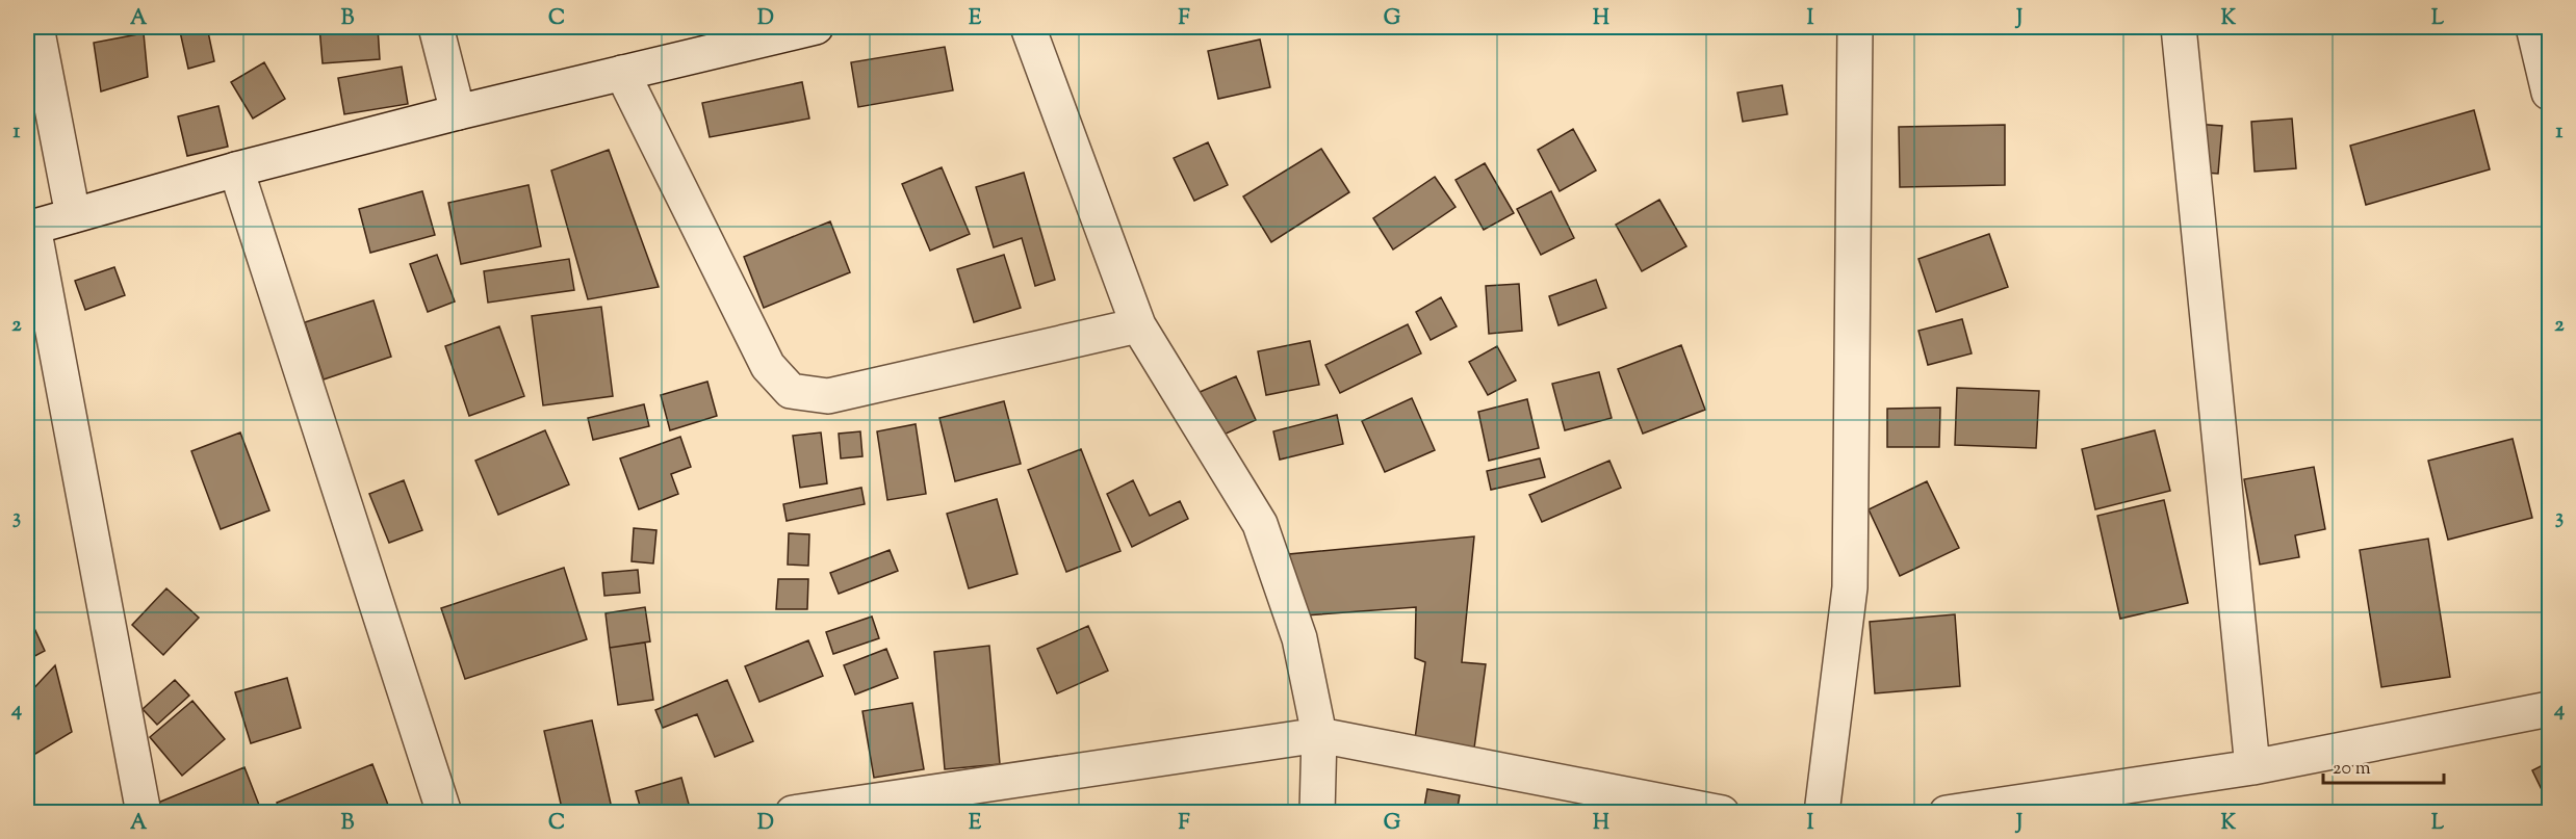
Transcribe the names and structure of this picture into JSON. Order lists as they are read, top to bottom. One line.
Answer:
{"scale_bar":"20 m","grid":{"columns":["A","B","C","D","E","F","G","H","I","J","K","L"],"rows":["1","2","3","4"]}}
